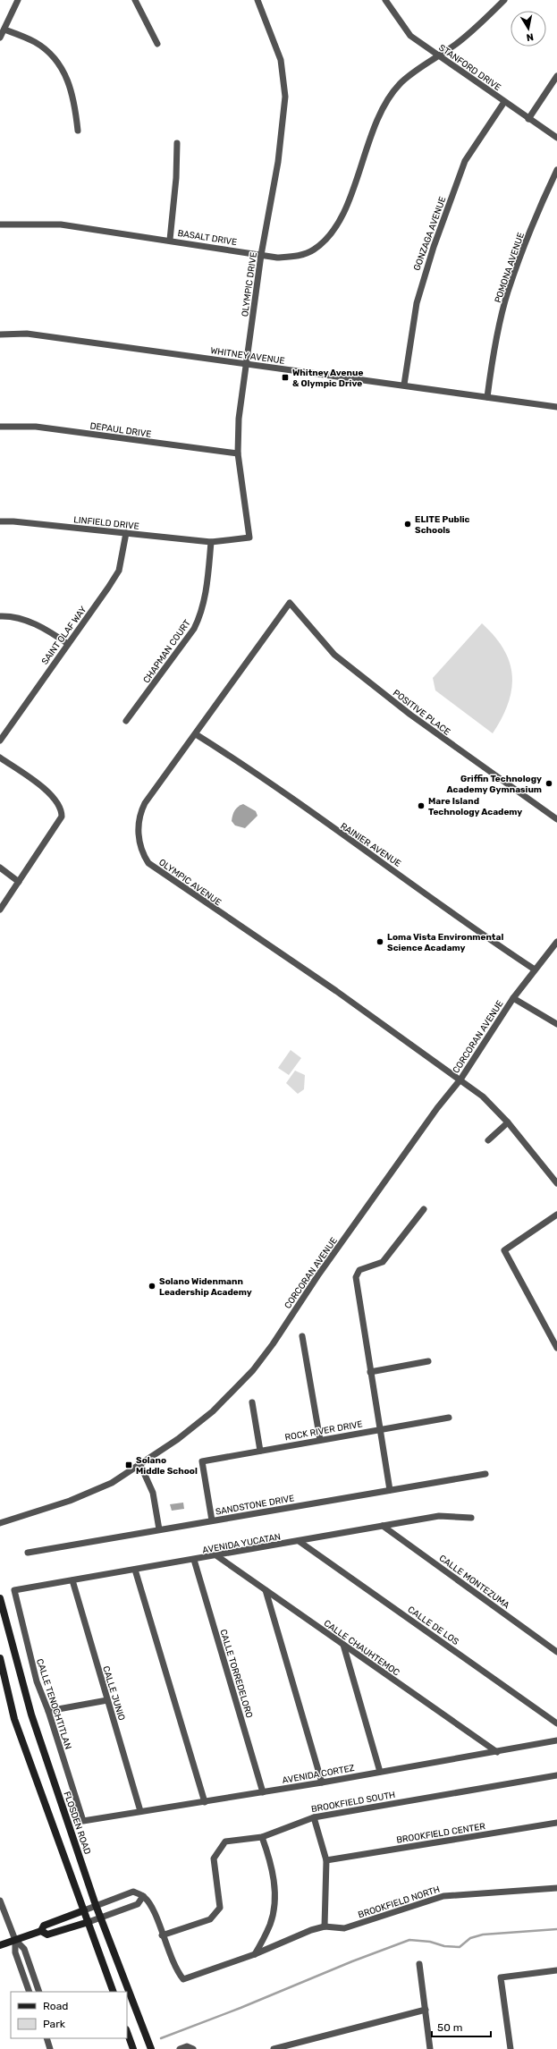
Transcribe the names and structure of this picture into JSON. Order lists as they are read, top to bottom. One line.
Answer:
{"streets":{"main road":["FLOSDEN ROAD"],"street":["STANFORD DRIVE","GONZAGA AVENUE","BASALT DRIVE","POMONA AVENUE","OLYMPIC DRIVE","WHITNEY AVENUE","DEPAUL DRIVE","LINFIELD DRIVE","SAINT OLAF WAY","CHAPMAN COURT","POSITIVE PLACE","RAINIER AVENUE","OLYMPIC AVENUE","CORCORAN AVENUE","ROCK RIVER DRIVE","SANDSTONE DRIVE","AVENIDA YUCATAN","CALLE MONTEZUMA","CALLE DE LOS","CALLE CHAUHTEMOC","CALLE TORREDELORO","CALLE JUNIO","CALLE TENOCHTITLAN","AVENIDA CORTEZ","BROOKFIELD SOUTH","BROOKFIELD CENTER","BROOKFIELD NORTH"]},"crossings":[["STANFORD DRIVE","GONZAGA AVENUE"],["STANFORD DRIVE","BASALT DRIVE"],["GONZAGA AVENUE","WHITNEY AVENUE"],["BASALT DRIVE","OLYMPIC DRIVE"],["POMONA AVENUE","WHITNEY AVENUE"],["OLYMPIC DRIVE","WHITNEY AVENUE"],["OLYMPIC DRIVE","DEPAUL DRIVE"],["OLYMPIC DRIVE","LINFIELD DRIVE"],["OLYMPIC DRIVE","CHAPMAN COURT"],["LINFIELD DRIVE","SAINT OLAF WAY"],["LINFIELD DRIVE","CHAPMAN COURT"],["POSITIVE PLACE","OLYMPIC AVENUE"],["RAINIER AVENUE","OLYMPIC AVENUE"],["RAINIER AVENUE","CORCORAN AVENUE"],["OLYMPIC AVENUE","CORCORAN AVENUE"],["ROCK RIVER DRIVE","SANDSTONE DRIVE"],["AVENIDA YUCATAN","CALLE MONTEZUMA"],["AVENIDA YUCATAN","CALLE DE LOS"],["AVENIDA YUCATAN","CALLE CHAUHTEMOC"],["AVENIDA YUCATAN","CALLE TORREDELORO"],["AVENIDA YUCATAN","CALLE JUNIO"],["AVENIDA YUCATAN","CALLE TENOCHTITLAN"],["CALLE CHAUHTEMOC","AVENIDA CORTEZ"],["CALLE TORREDELORO","AVENIDA CORTEZ"],["CALLE JUNIO","AVENIDA CORTEZ"],["CALLE TENOCHTITLAN","AVENIDA CORTEZ"]],"places":{"transit":["Whitney Avenue & Olympic Drive","Solano Middle School"],"other":["ELITE Public Schools","Griffin Technology Academy Gymnasium","Mare Island Technology Academy","Loma Vista Environmental Science Acadamy","Solano Widenmann Leadership Academy"]},"legend":["Road","Park"],"scale_bar":"50 m","north":"bottom"}
